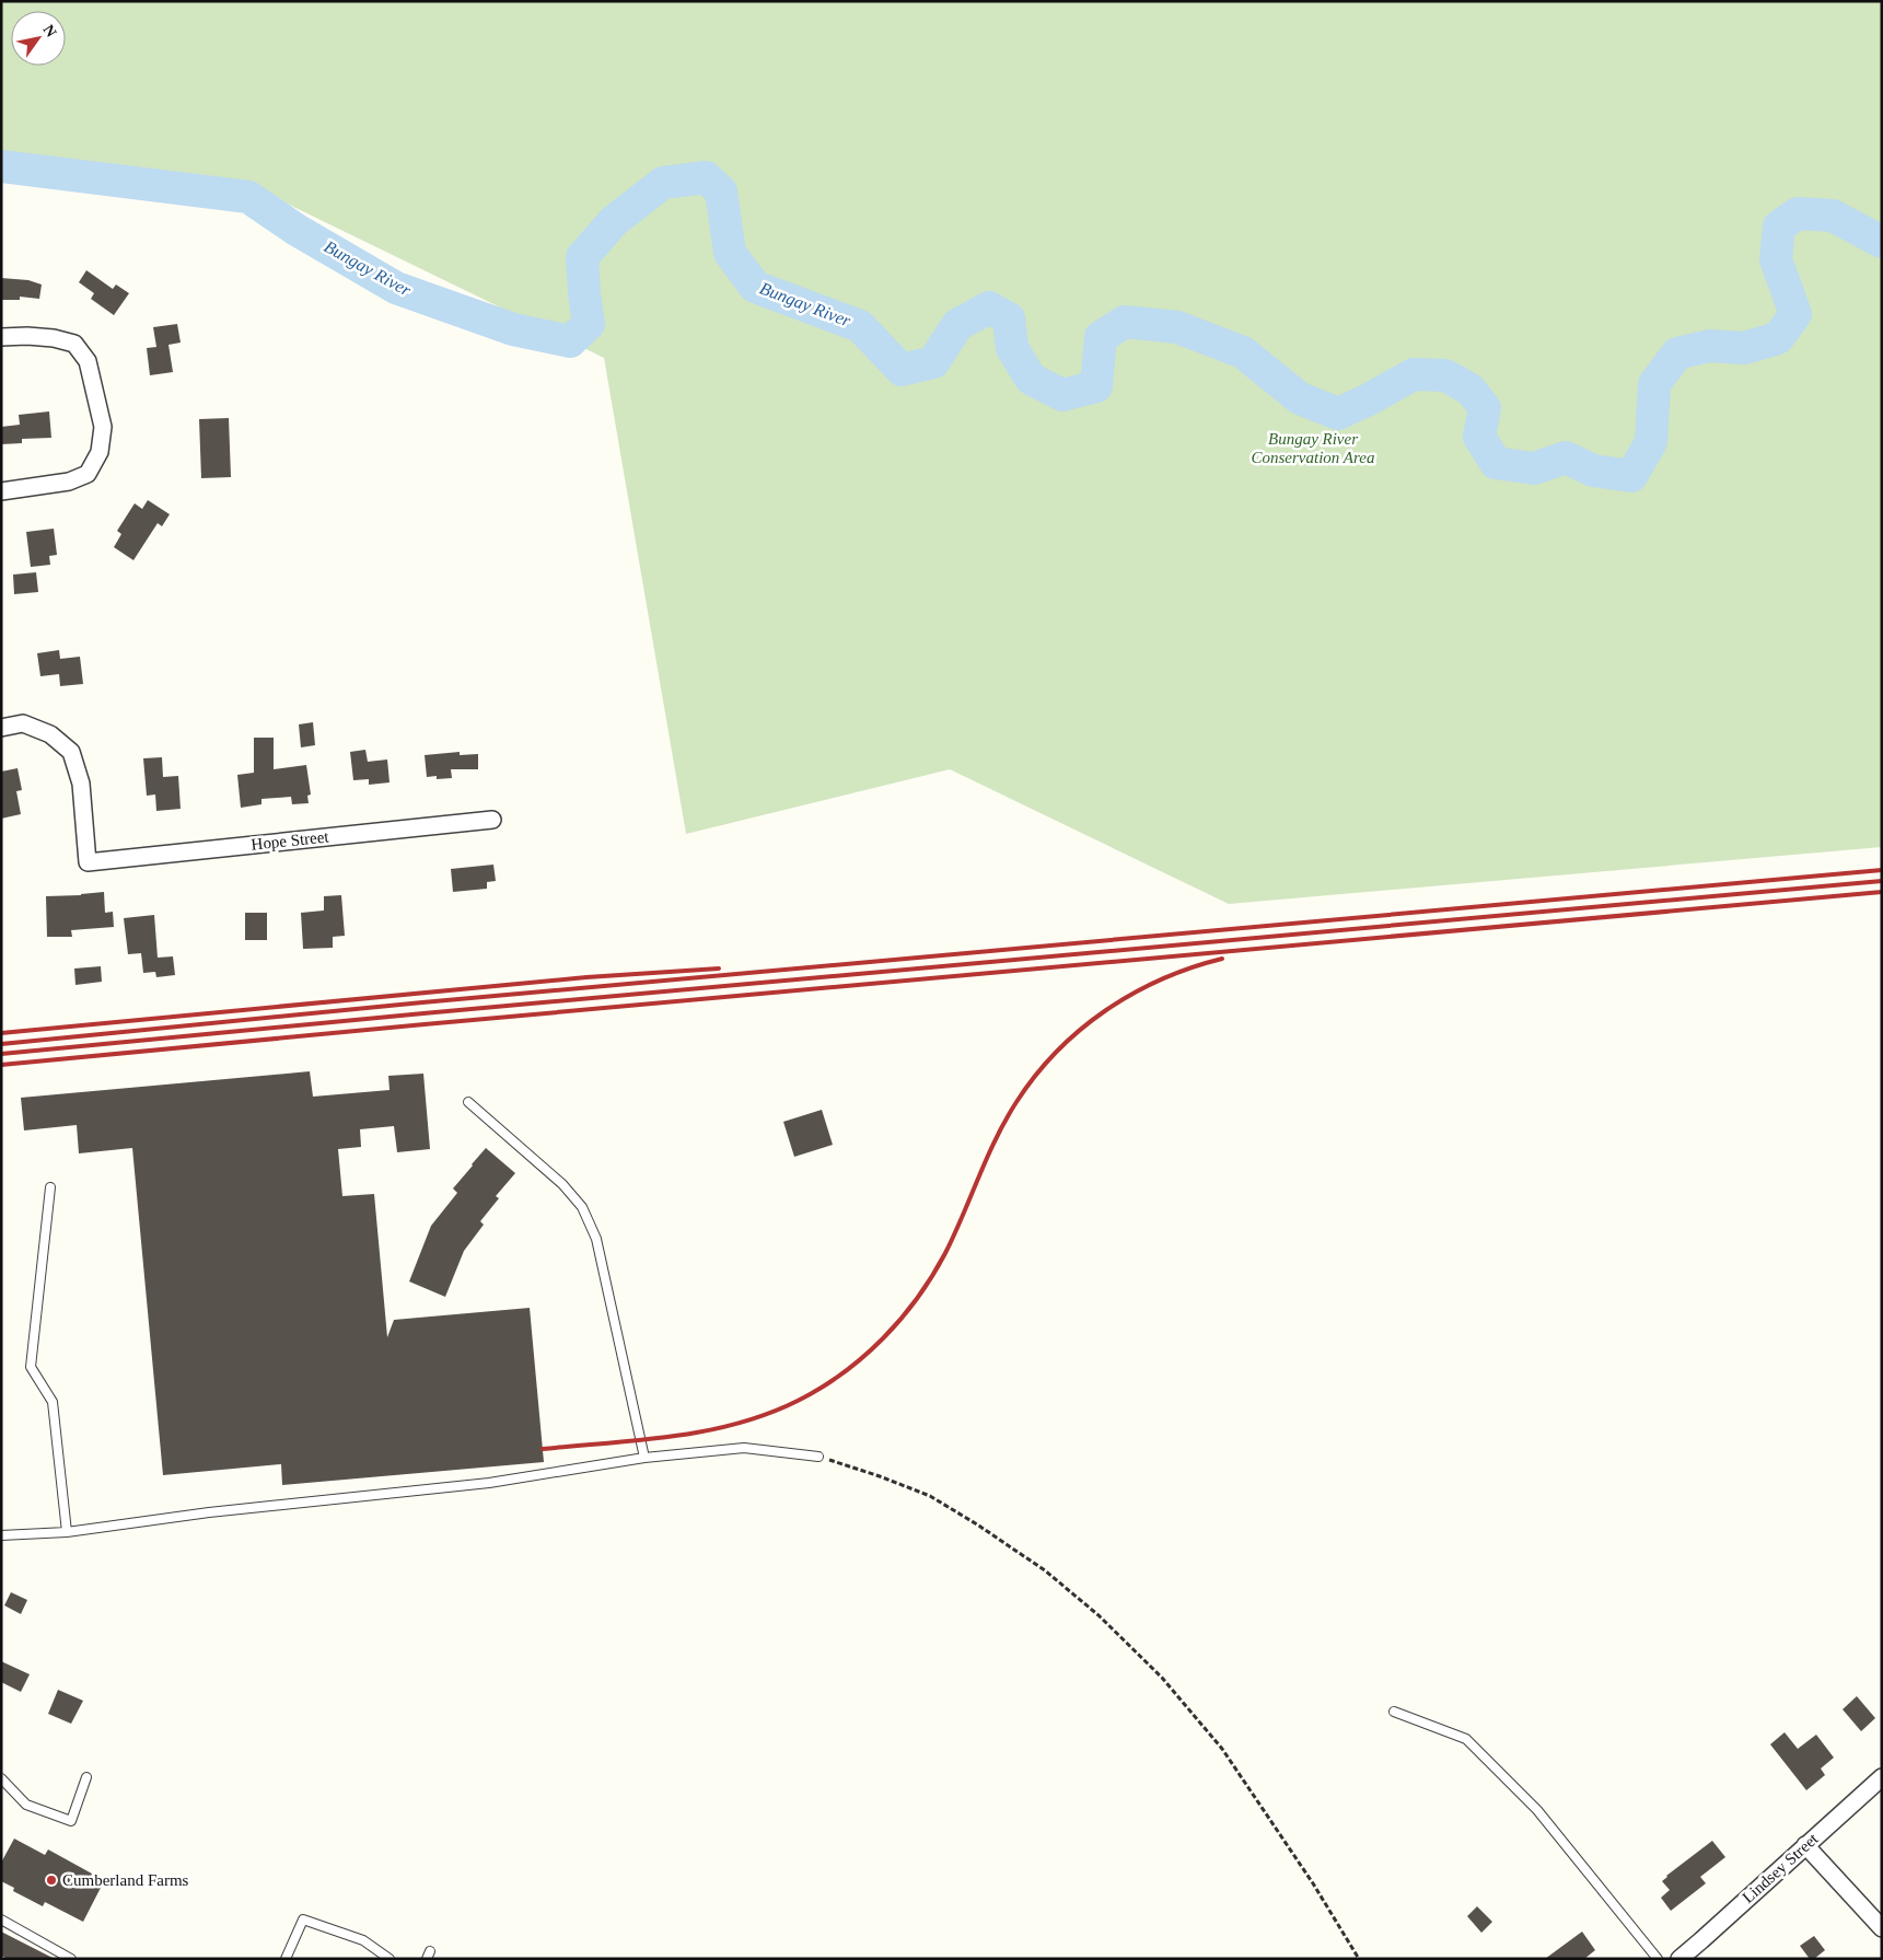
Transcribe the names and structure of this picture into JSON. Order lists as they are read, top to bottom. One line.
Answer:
{"streets":{"street":["Hope Street","Lindsey Street"]},"water":["Bungay River"],"parks":["Bungay River Conservation Area"],"places":["Cumberland Farms"],"north":"top right"}
